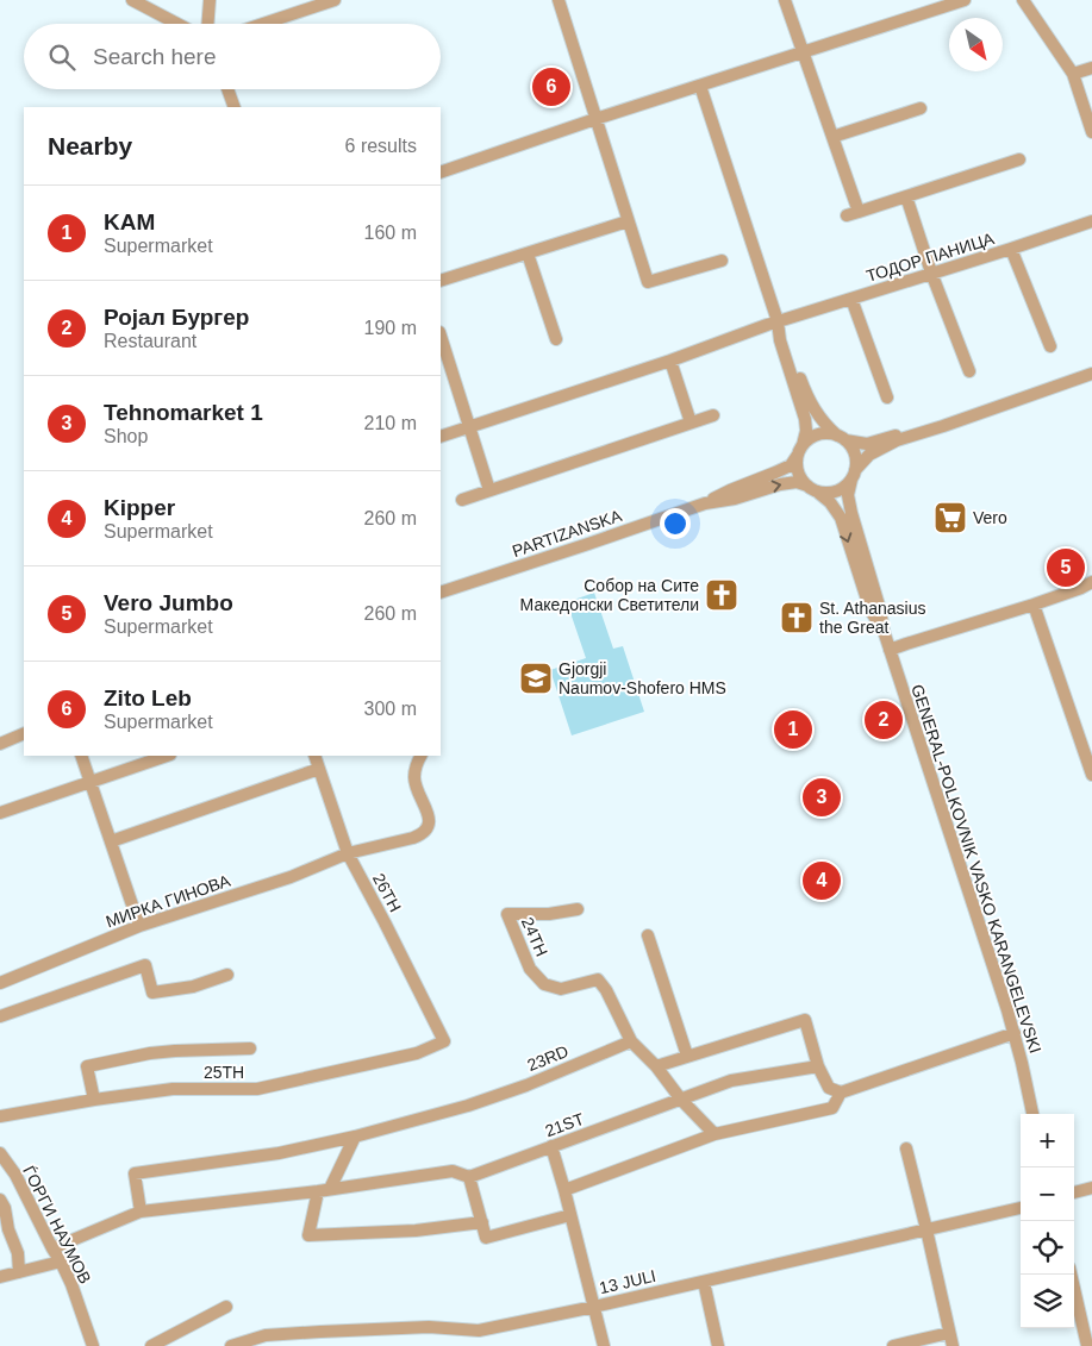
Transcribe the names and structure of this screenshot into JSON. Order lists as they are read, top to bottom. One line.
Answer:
{"streets":{"street":["ТОДОР ПАНИЦА","PARTIZANSKA","GENERAL-POLKOVNIK VASKO KARANGELEVSKI","26TH","МИРКА ГИНОВА","24TH","23RD","25TH","21ST","ЃОРГИ НАУМОВ","13 JULI"]},"crossings":[["ТОДОР ПАНИЦА","GENERAL-POLKOVNIK VASKO KARANGELEVSKI"],["PARTIZANSKA","GENERAL-POLKOVNIK VASKO KARANGELEVSKI"],["26TH","МИРКА ГИНОВА"],["26TH","25TH"],["24TH","23RD"],["23RD","21ST"],["21ST","ЃОРГИ НАУМОВ"]],"places":{"supermarket":["Vero"],"church":["Собор на Сите Македонски Светители","St. Athanasius the Great"],"school or university":["Gjorgji Naumov-Shofero HMS"]},"north":"bottom right","page":{"search":"Search here","pins":["6","5","2","1","3","4"],"heading":["Nearby","6 results"],"list":[{"mark":"1","name":"KAM","note":"Supermarket","value":"160 m"},{"mark":"2","name":"Ројал Бургер","note":"Restaurant","value":"190 m"},{"mark":"3","name":"Tehnomarket 1","note":"Shop","value":"210 m"},{"mark":"4","name":"Kipper","note":"Supermarket","value":"260 m"},{"mark":"5","name":"Vero Jumbo","note":"Supermarket","value":"260 m"},{"mark":"6","name":"Zito Leb","note":"Supermarket","value":"300 m"}],"map_buttons":["+","−"]}}
